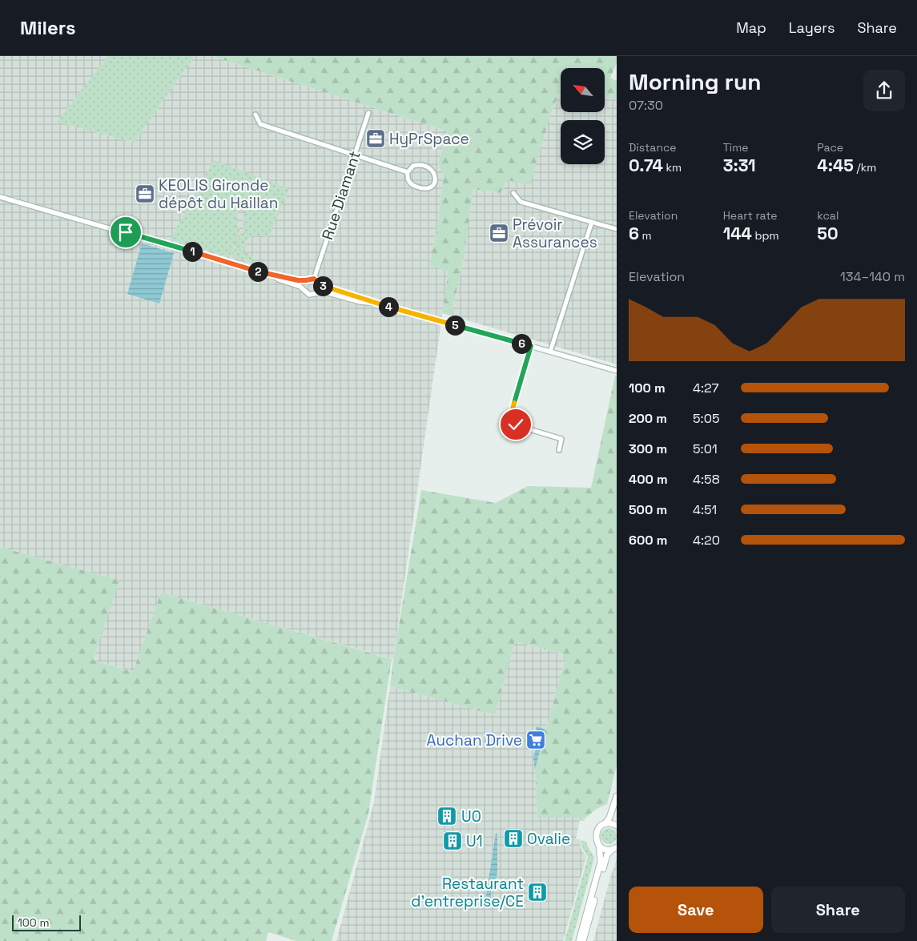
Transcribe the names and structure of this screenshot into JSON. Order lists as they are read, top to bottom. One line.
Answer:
{"streets":{"street":["Rue Diamant"]},"places":{"office":["HyPrSpace","KEOLIS Gironde dépôt du Haillan","Prévoir Assurances"],"supermarket":["Auchan Drive"],"building":["U0","Ovalie","U1","Restaurant d'entreprise/CE"]},"scale_bar":"100 m","north":"top left","page":{"header":"Milers","nav":["Map","Layers","Share"],"heading":["Morning run","07:30"],"stats":[["Distance","0.74 km"],["Time","3:31"],["Pace","4:45 /km"],["Elevation","6 m"],["Heart rate","144 bpm"],["kcal","50"]],"pins":["1","2","3","4","5","6"],"chart":["Elevation","134–140 m"],"list":[{"name":"100 m","note":"4:27"},{"name":"200 m","note":"5:05"},{"name":"300 m","note":"5:01"},{"name":"400 m","note":"4:58"},{"name":"500 m","note":"4:51"},{"name":"600 m","note":"4:20"}],"buttons":["Save","Share"],"scale":"100 m"}}
